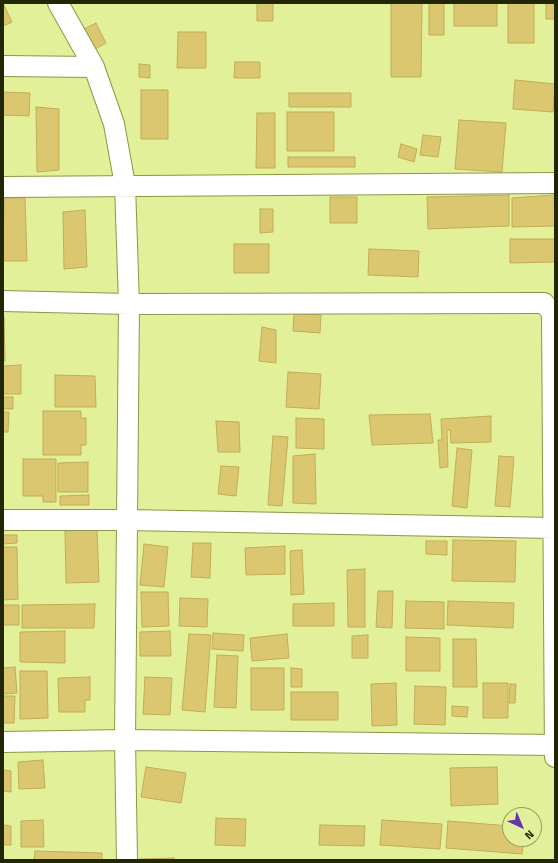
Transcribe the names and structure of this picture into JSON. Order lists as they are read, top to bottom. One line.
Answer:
{"north":"bottom right"}
